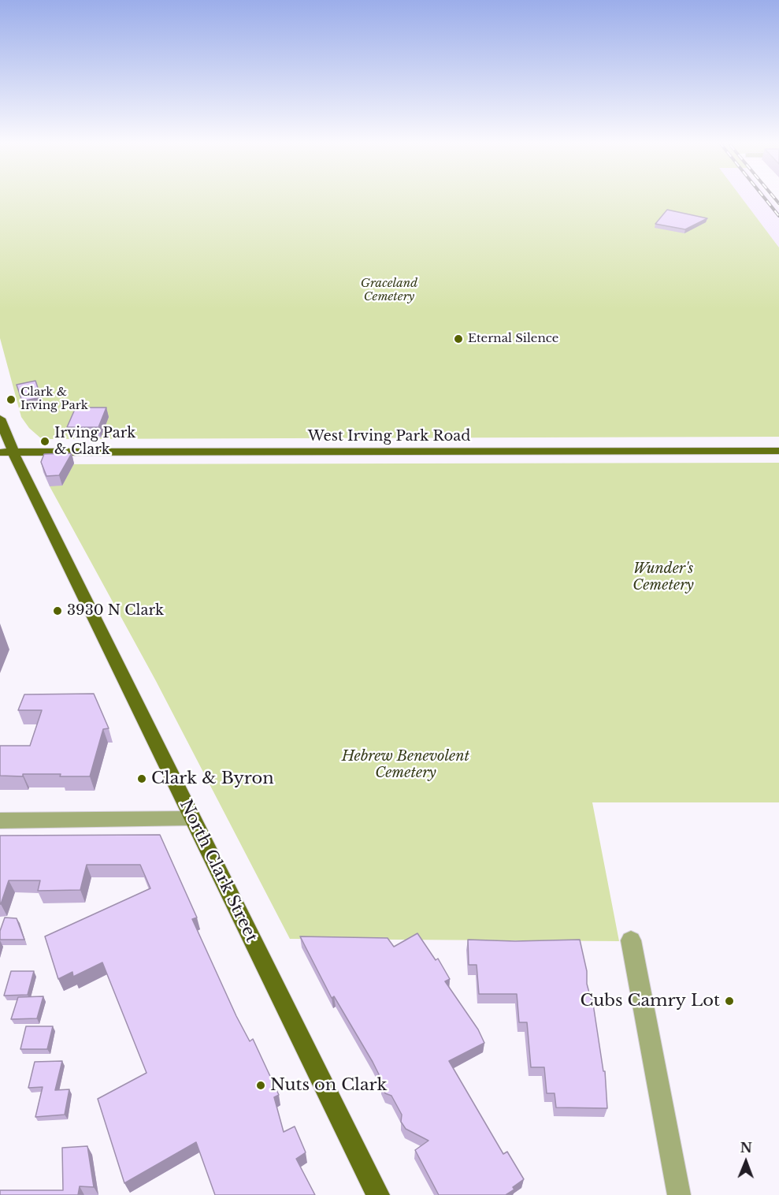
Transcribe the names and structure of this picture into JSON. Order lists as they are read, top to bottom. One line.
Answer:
{"streets":{"main road":["West Irving Park Road","North Clark Street"]},"crossings":[["West Irving Park Road","North Clark Street"]],"parks":["Graceland Cemetery","Wunder's Cemetery","Hebrew Benevolent Cemetery"],"places":["Eternal Silence","Clark & Irving Park","Irving Park & Clark","3930 N Clark","Clark & Byron","Cubs Camry Lot","Nuts on Clark"],"north":"top"}
